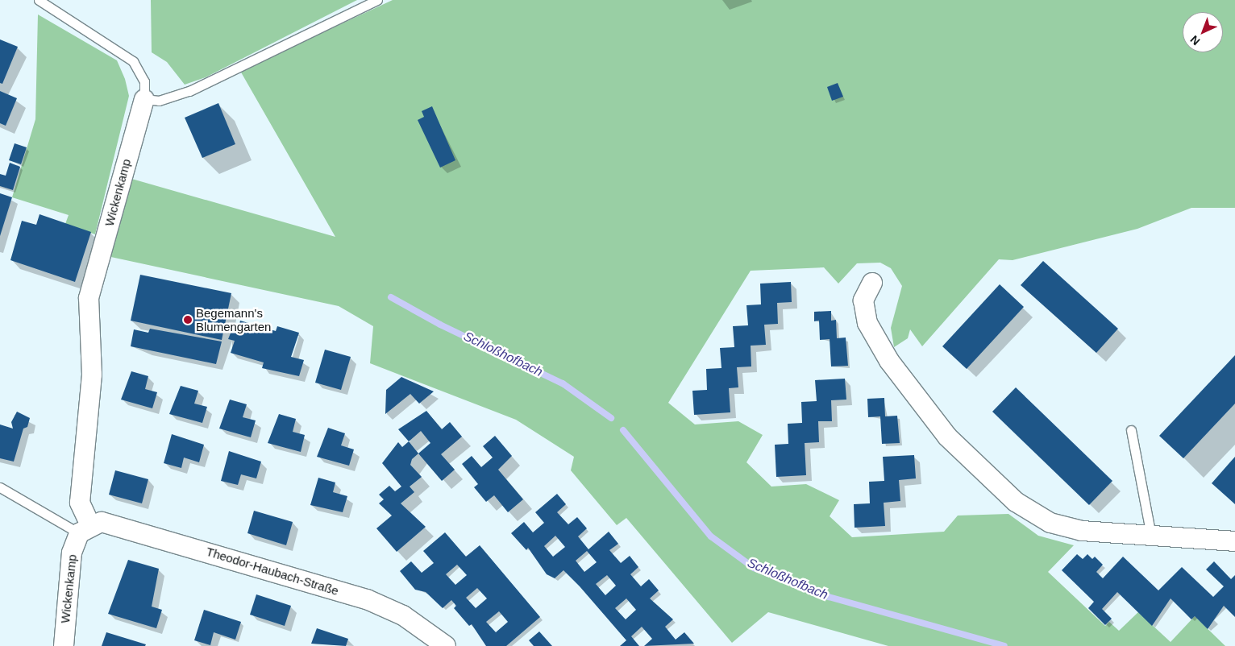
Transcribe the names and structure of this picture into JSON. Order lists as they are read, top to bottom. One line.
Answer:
{"streets":{"street":["Wickenkamp","Theodor-Haubach-Straße"]},"crossings":[["Wickenkamp","Theodor-Haubach-Straße"]],"water":["Schloßhofbach"],"places":["Begemann's Blumengarten"],"north":"bottom left"}
